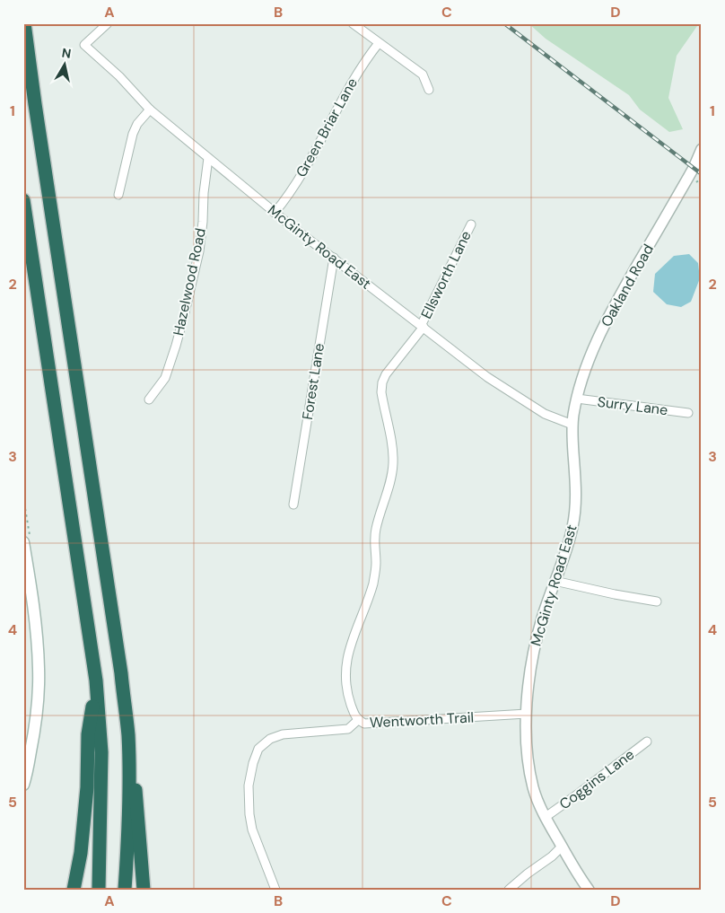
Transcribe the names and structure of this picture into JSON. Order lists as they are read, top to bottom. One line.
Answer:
{"streets":{"street":["Green Briar Lane","McGinty Road East","Ellsworth Lane","Hazelwood Road","Oakland Road","Forest Lane","Surry Lane","Wentworth Trail","Coggins Lane"]},"crossings":[["Green Briar Lane","McGinty Road East"],["McGinty Road East","Ellsworth Lane"],["McGinty Road East","Hazelwood Road"],["McGinty Road East","Oakland Road"],["McGinty Road East","Forest Lane"],["McGinty Road East","Wentworth Trail"],["McGinty Road East","Coggins Lane"],["Ellsworth Lane","Wentworth Trail"],["Oakland Road","Surry Lane"]],"north":"top","grid":{"columns":["A","B","C","D"],"rows":["1","2","3","4","5"]}}
